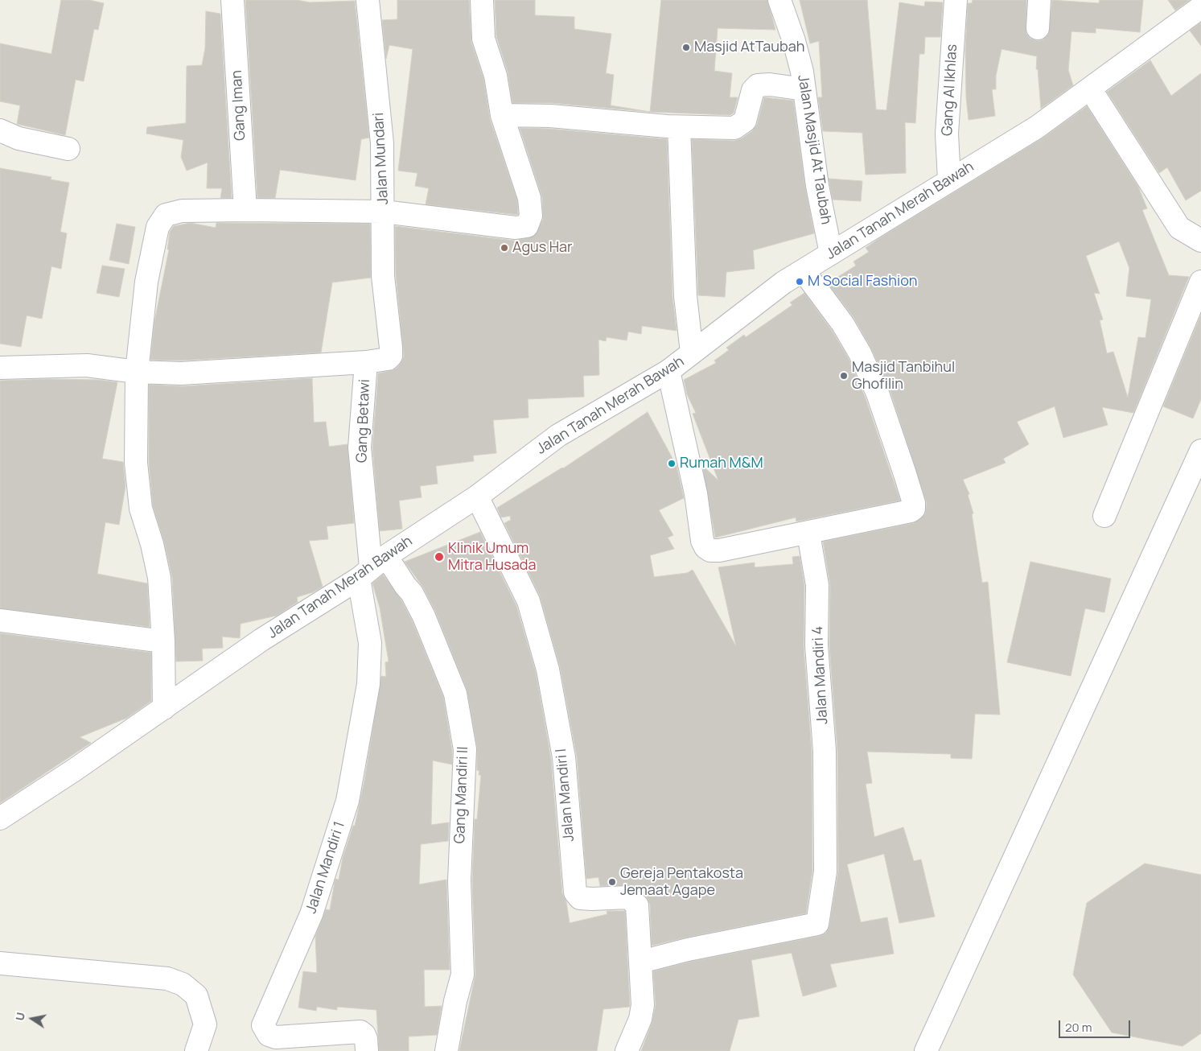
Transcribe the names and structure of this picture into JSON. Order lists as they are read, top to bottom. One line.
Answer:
{"streets":{"street":["Gang Al Ikhlas","Gang Iman","Jalan Masjid At Taubah","Jalan Mundari","Jalan Tanah Merah Bawah","Gang Betawi","Jalan Mandiri 4","Gang Mandiri II","Jalan Mandiri I","Jalan Mandiri 1"]},"crossings":[["Gang Al Ikhlas","Jalan Tanah Merah Bawah"],["Jalan Masjid At Taubah","Jalan Tanah Merah Bawah"],["Jalan Mundari","Gang Betawi"],["Jalan Tanah Merah Bawah","Gang Betawi"],["Jalan Tanah Merah Bawah","Gang Mandiri II"],["Jalan Tanah Merah Bawah","Jalan Mandiri I"],["Jalan Tanah Merah Bawah","Jalan Mandiri 1"],["Gang Betawi","Gang Mandiri II"],["Gang Betawi","Jalan Mandiri 1"],["Jalan Mandiri 4","Jalan Mandiri I"],["Gang Mandiri II","Jalan Mandiri 1"]],"places":["Masjid AtTaubah","Agus Har","M Social Fashion","Masjid Tanbihul Ghofilin","Rumah M&M","Klinik Umum Mitra Husada","Gereja Pentakosta Jemaat Agape"],"scale_bar":"20 m","north":"left"}
